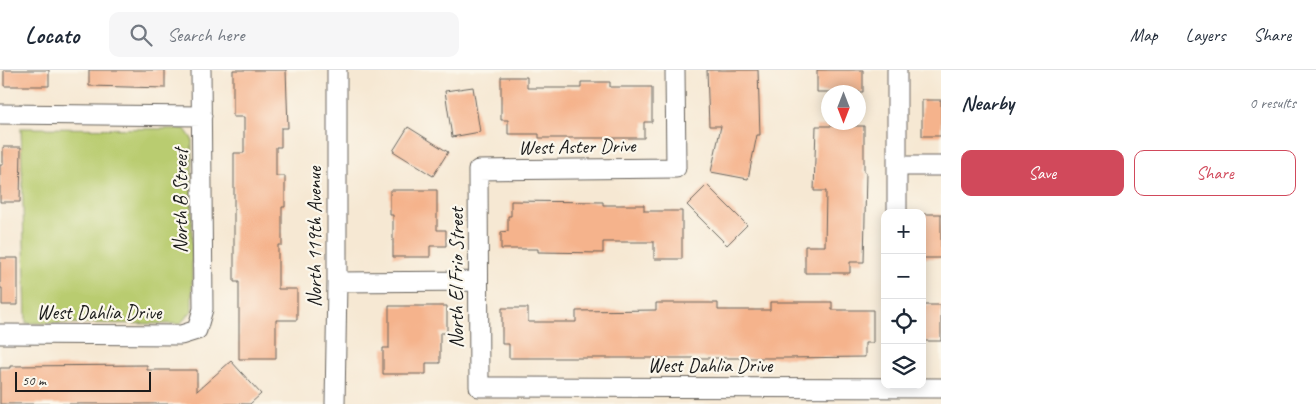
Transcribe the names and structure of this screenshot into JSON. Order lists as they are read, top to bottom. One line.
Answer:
{"streets":{"street":["West Aster Drive","North B Street","North 119th Avenue","North El Frio Street","West Dahlia Drive"]},"crossings":[["West Aster Drive","North El Frio Street"],["North B Street","West Dahlia Drive"],["North El Frio Street","West Dahlia Drive"]],"scale_bar":"50 m","north":"bottom","page":{"header":"Locato","search":"Search here","nav":["Map","Layers","Share"],"heading":["Nearby","0 results"],"buttons":["Save","Share"],"map_buttons":["+","−"],"scale":"50 m"}}
